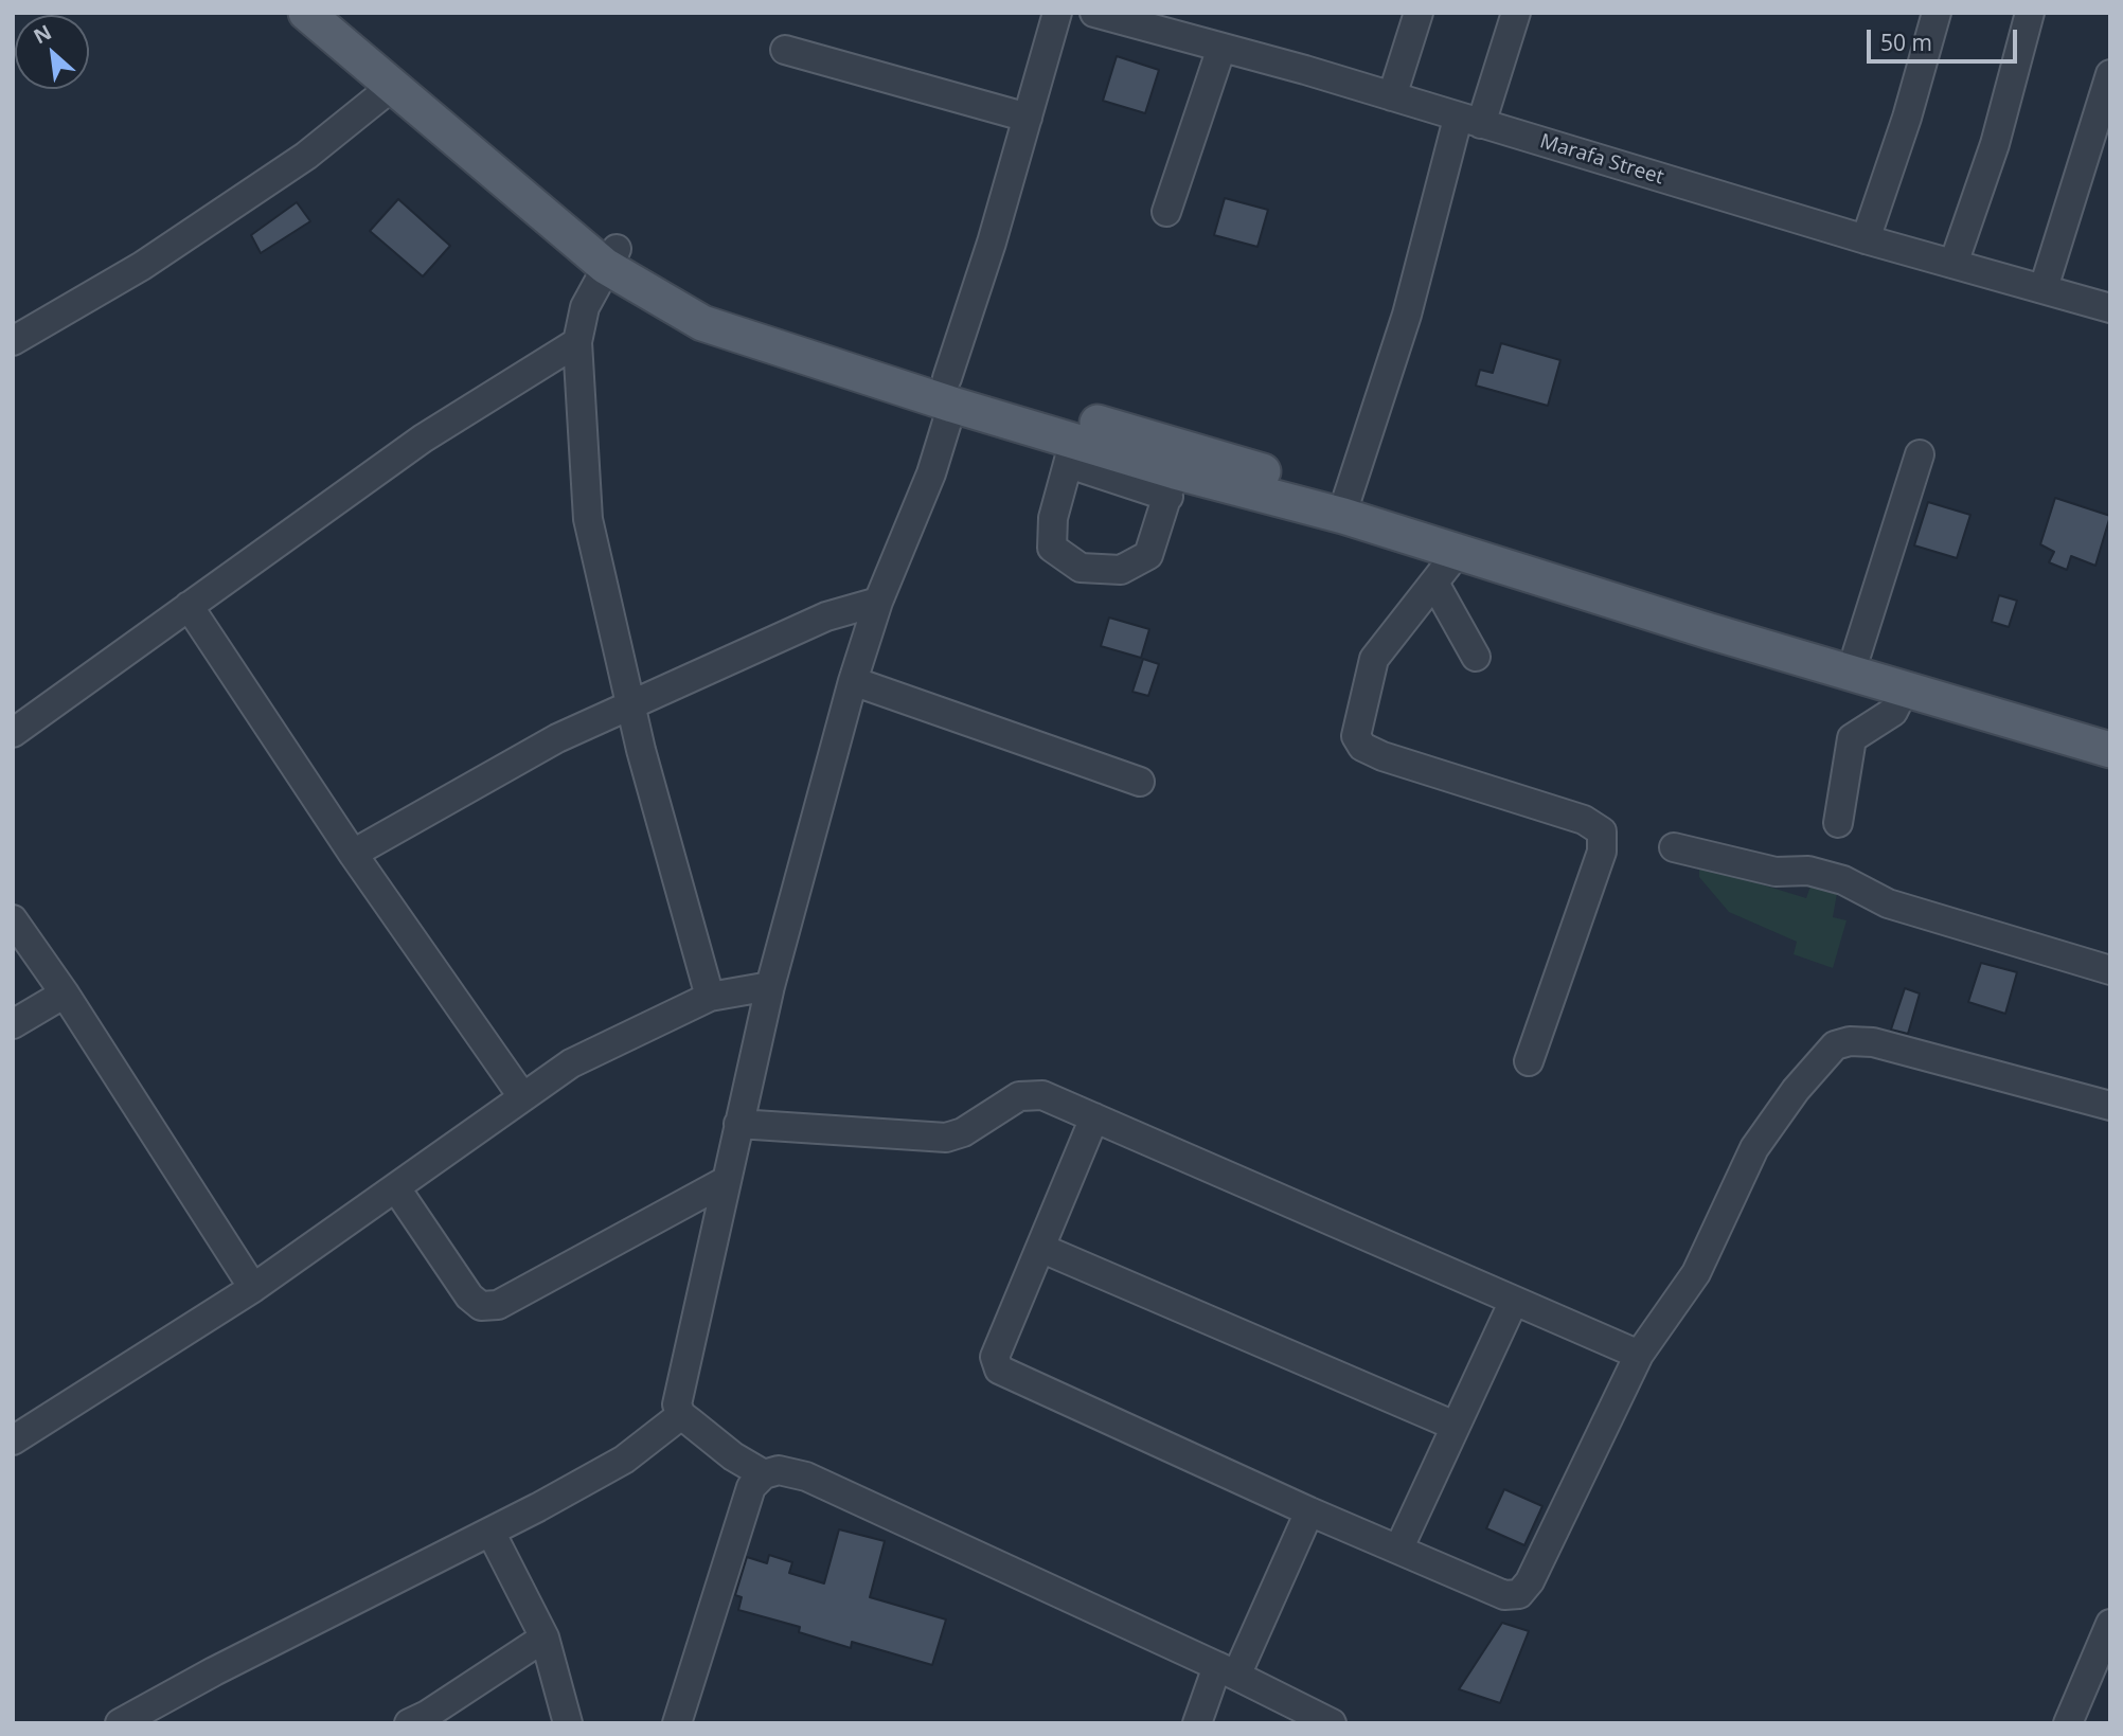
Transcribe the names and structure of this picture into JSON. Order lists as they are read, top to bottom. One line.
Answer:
{"streets":{"street":["Marafa Street"]},"scale_bar":"50 m","north":"top left"}
